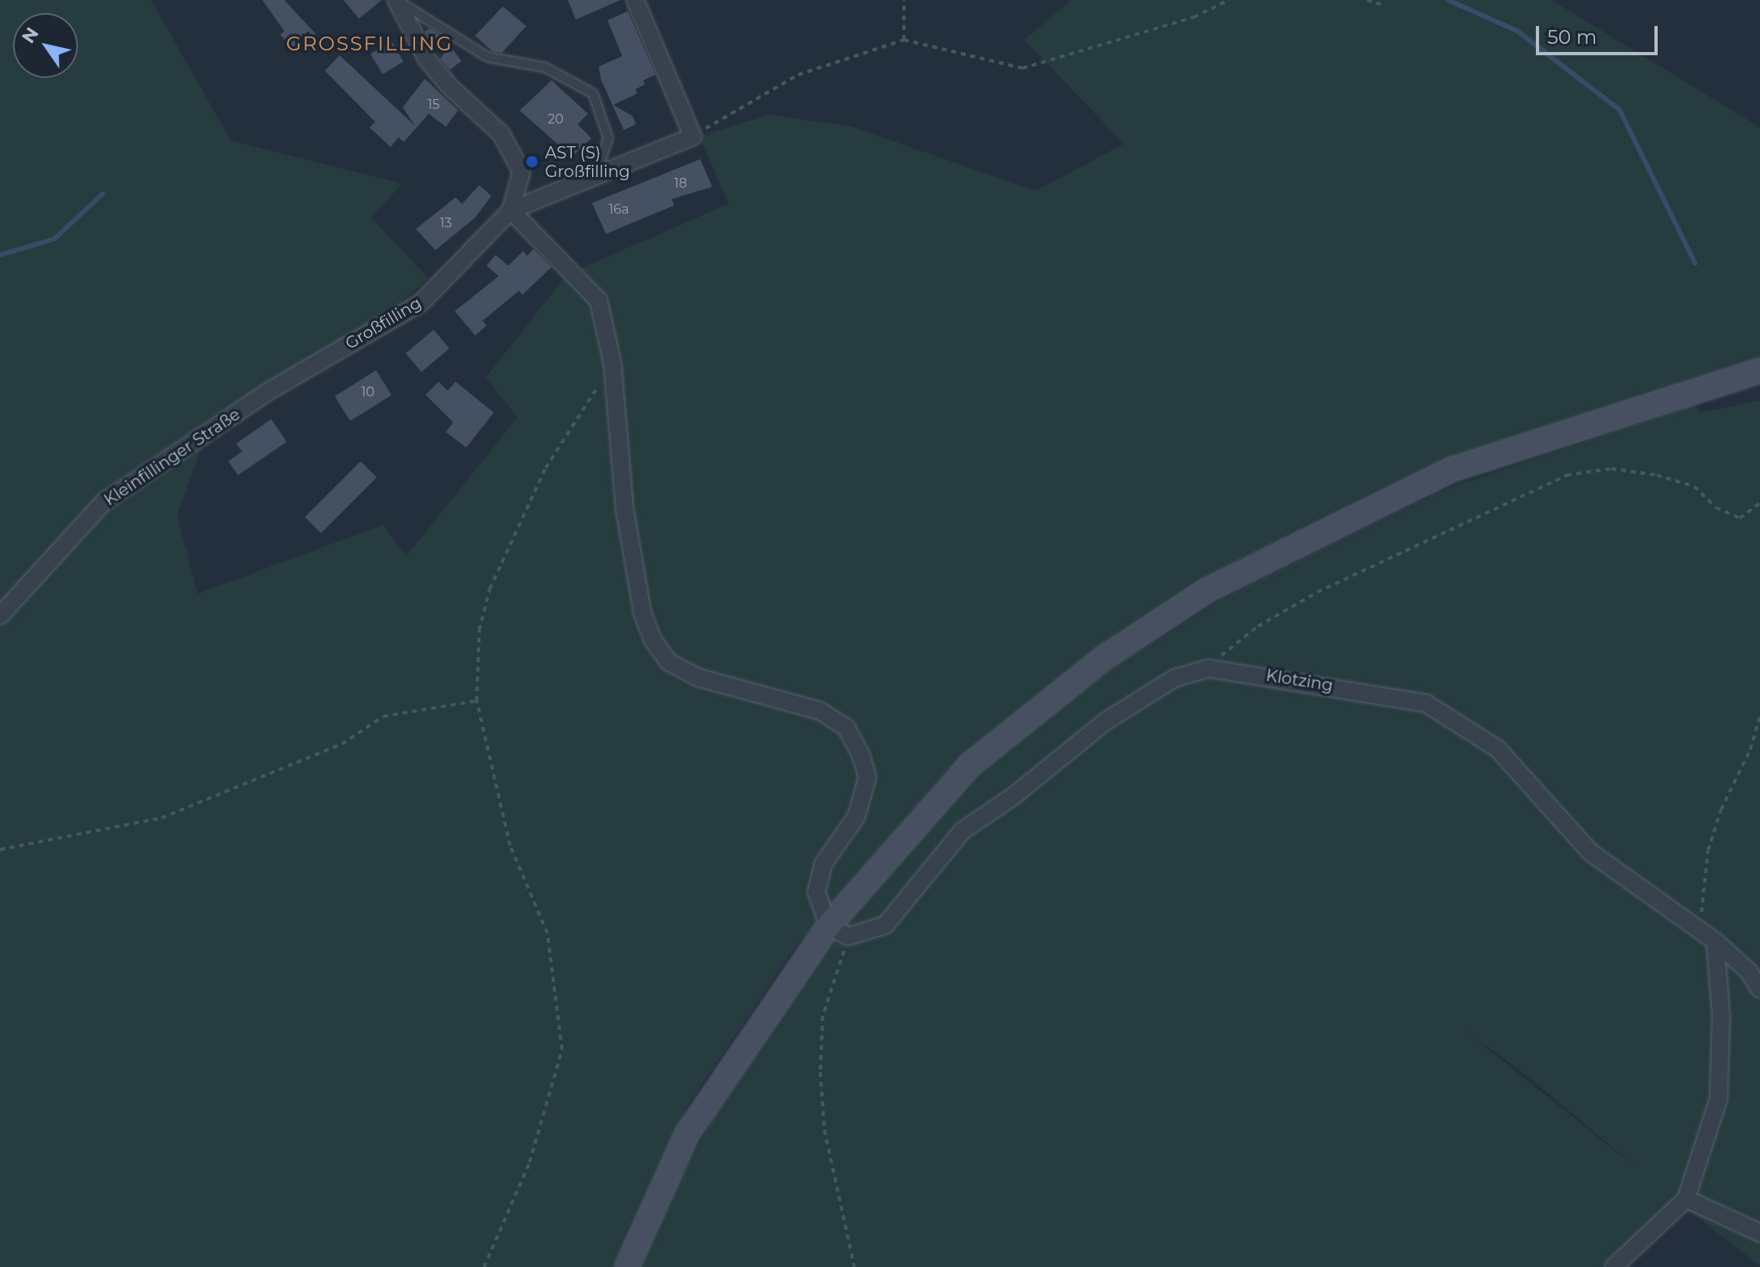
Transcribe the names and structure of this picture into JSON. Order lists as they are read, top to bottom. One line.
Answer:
{"streets":{"street":["Großfilling","Kleinfillinger Straße","Klotzing"]},"crossings":[["Großfilling","Kleinfillinger Straße"]],"districts":["GROSSFILLING"],"places":["AST (S) Großfilling"],"house_numbers":["15","20","18","16a","13","10"],"scale_bar":"50 m","north":"top left"}
